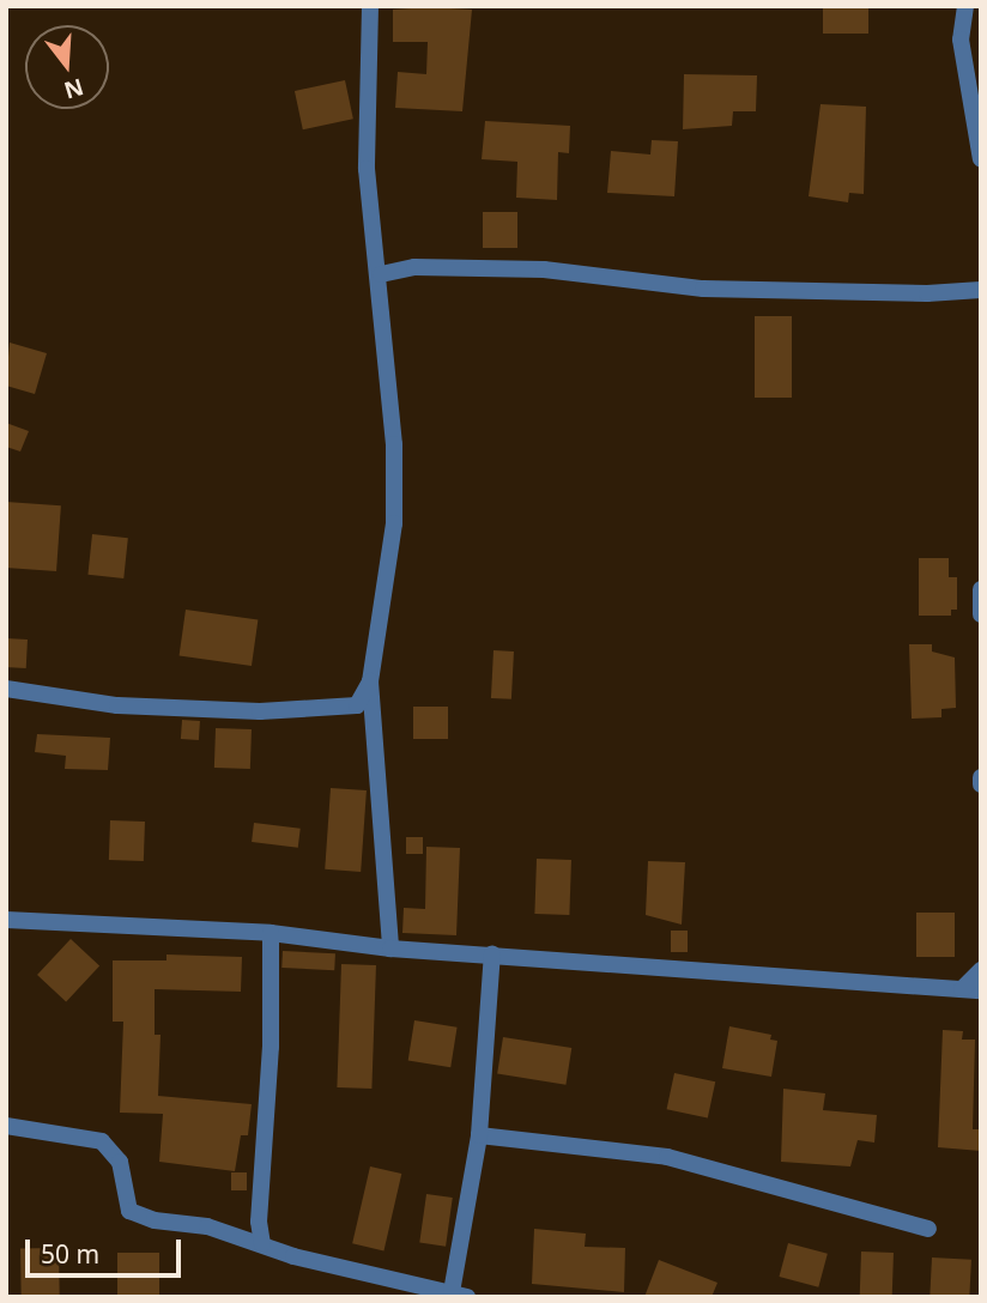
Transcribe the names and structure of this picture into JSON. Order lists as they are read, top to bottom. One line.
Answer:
{"scale_bar":"50 m","north":"bottom"}
